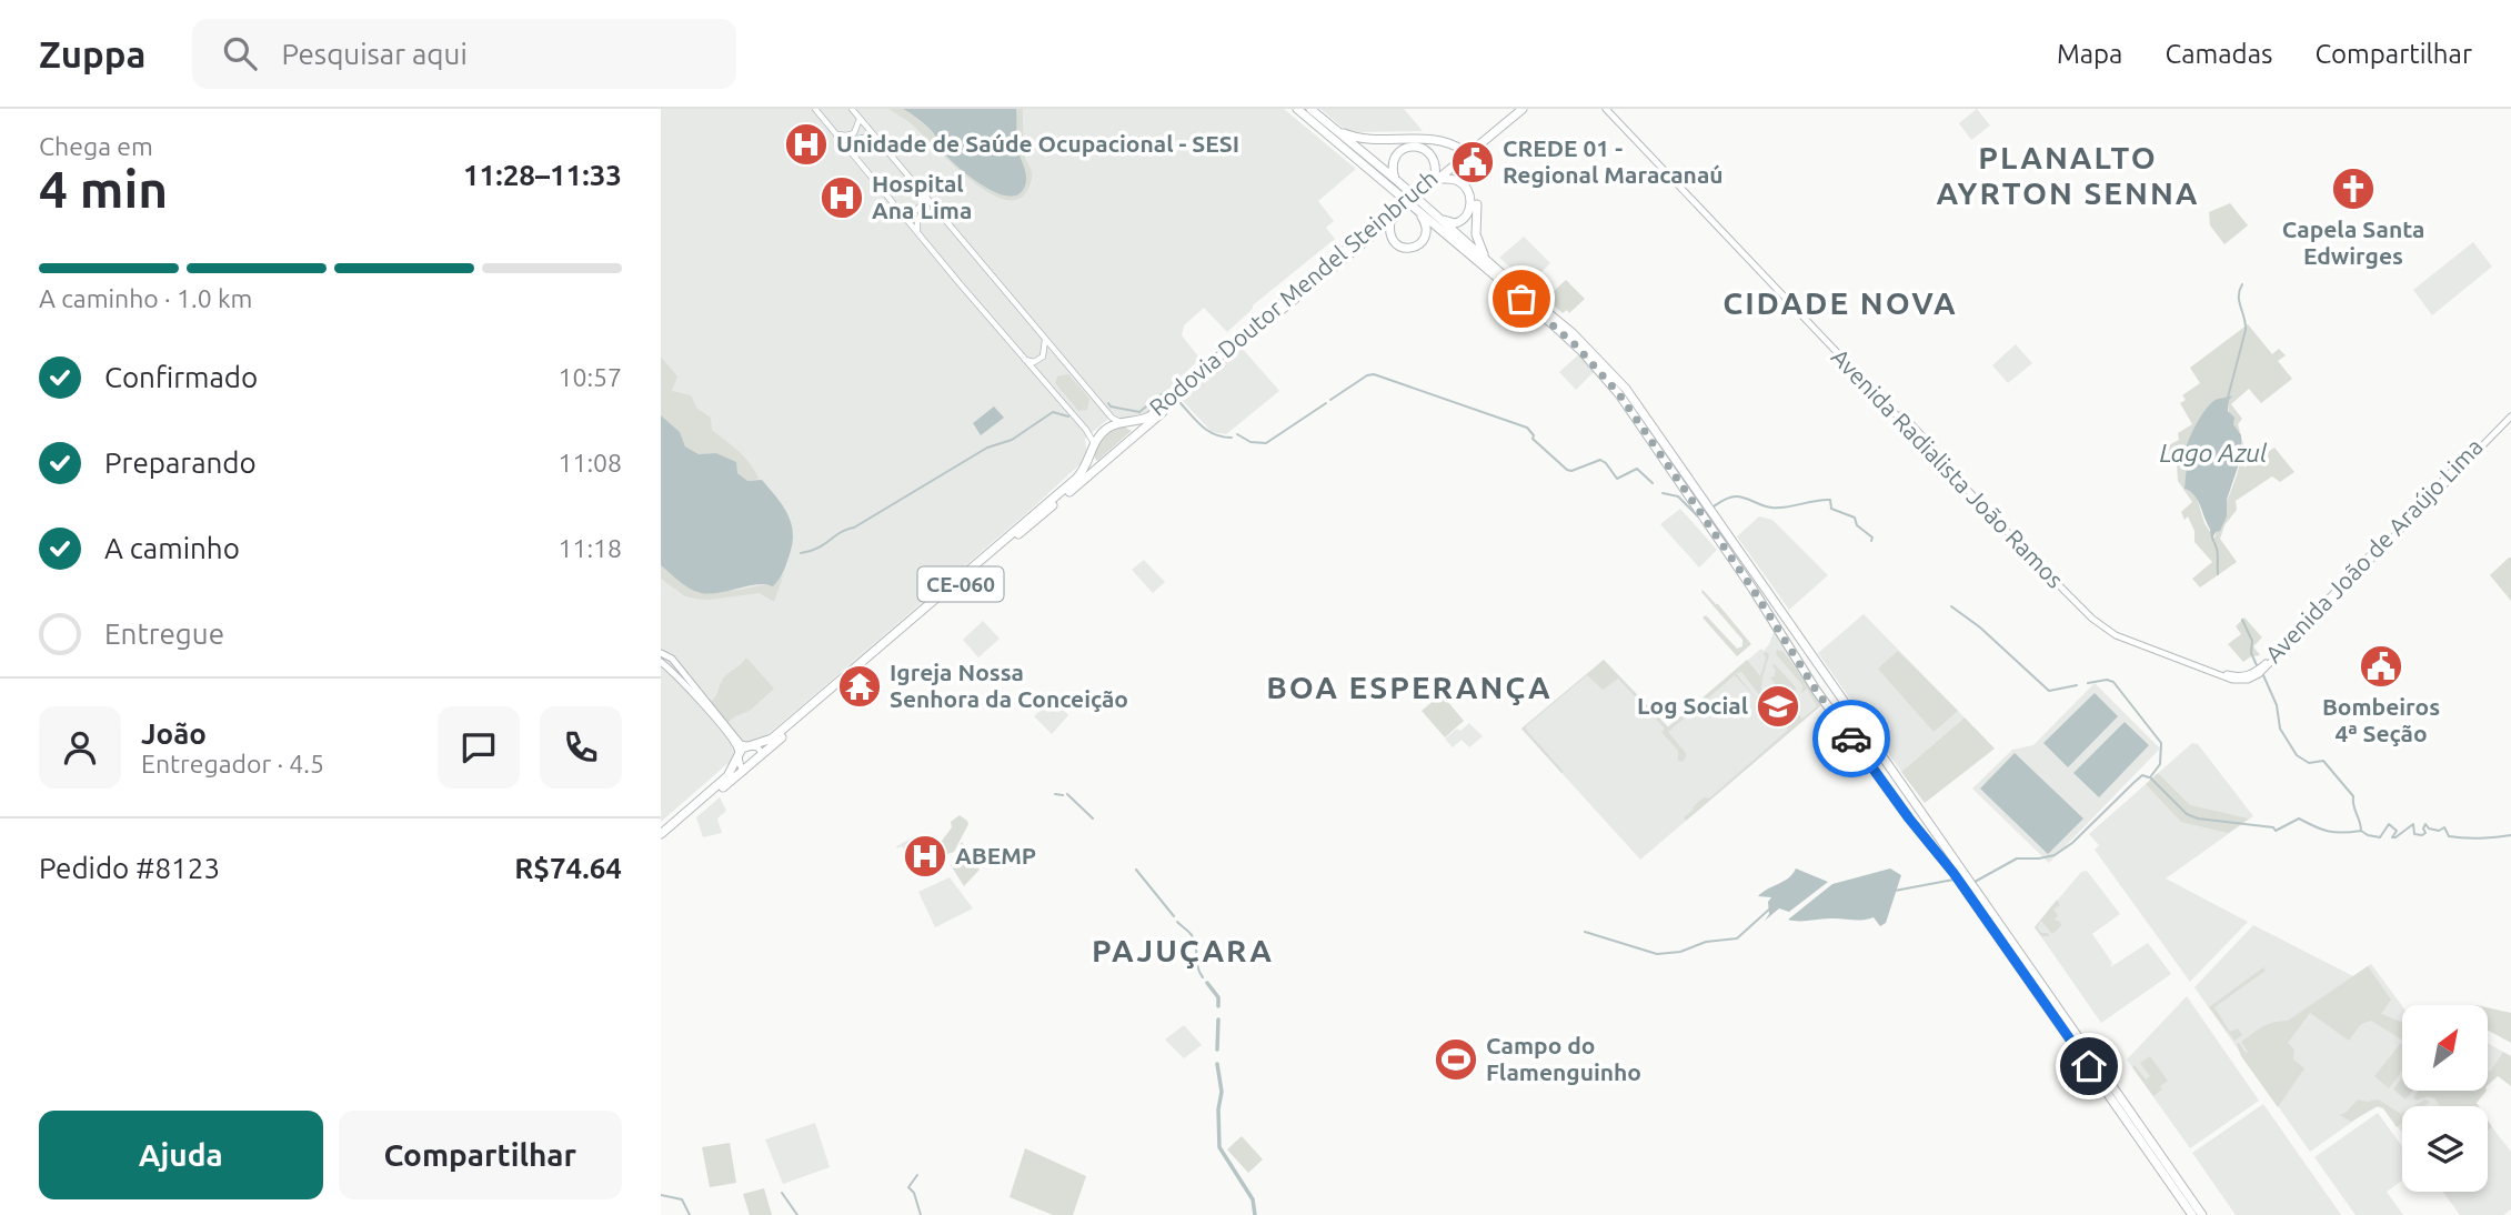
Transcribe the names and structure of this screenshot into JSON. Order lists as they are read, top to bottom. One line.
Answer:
{"streets":{"highway":["Rodovia Doutor Mendel Steinbruch","CE-060"],"main road":["Avenida Radialista João Ramos","Avenida João de Araújo Lima"]},"crossings":[["Avenida Radialista João Ramos","Avenida João de Araújo Lima"]],"districts":["PLANALTO AYRTON SENNA","CIDADE NOVA","BOA ESPERANÇA","PAJUÇARA"],"water":["Lago Azul"],"places":{"hospital":["Unidade de Saúde Ocupacional - SESI","Hospital Ana Lima","ABEMP"],"public building":["CREDE 01 - Regional Maracanaú","Bombeiros 4ª Seção"],"church":["Capela Santa Edwirges"],"temple":["Igreja Nossa Senhora da Conceição"],"school or university":["Log Social"],"sports":["Campo do Flamenguinho"]},"north":"top right","page":{"header":"Zuppa","search":"Pesquisar aqui","nav":["Mapa","Camadas","Compartilhar"],"heading":["4 min","Chega em","11:28–11:33"],"panel":["João","Entregador · 4.5","Pedido #8123","R$74.64"],"bar":"A caminho · 1.0 km","list":[["Confirmado","10:57"],["Preparando","11:08"],["A caminho","11:18"],"Entregue"],"buttons":["Ajuda","Compartilhar"]}}
